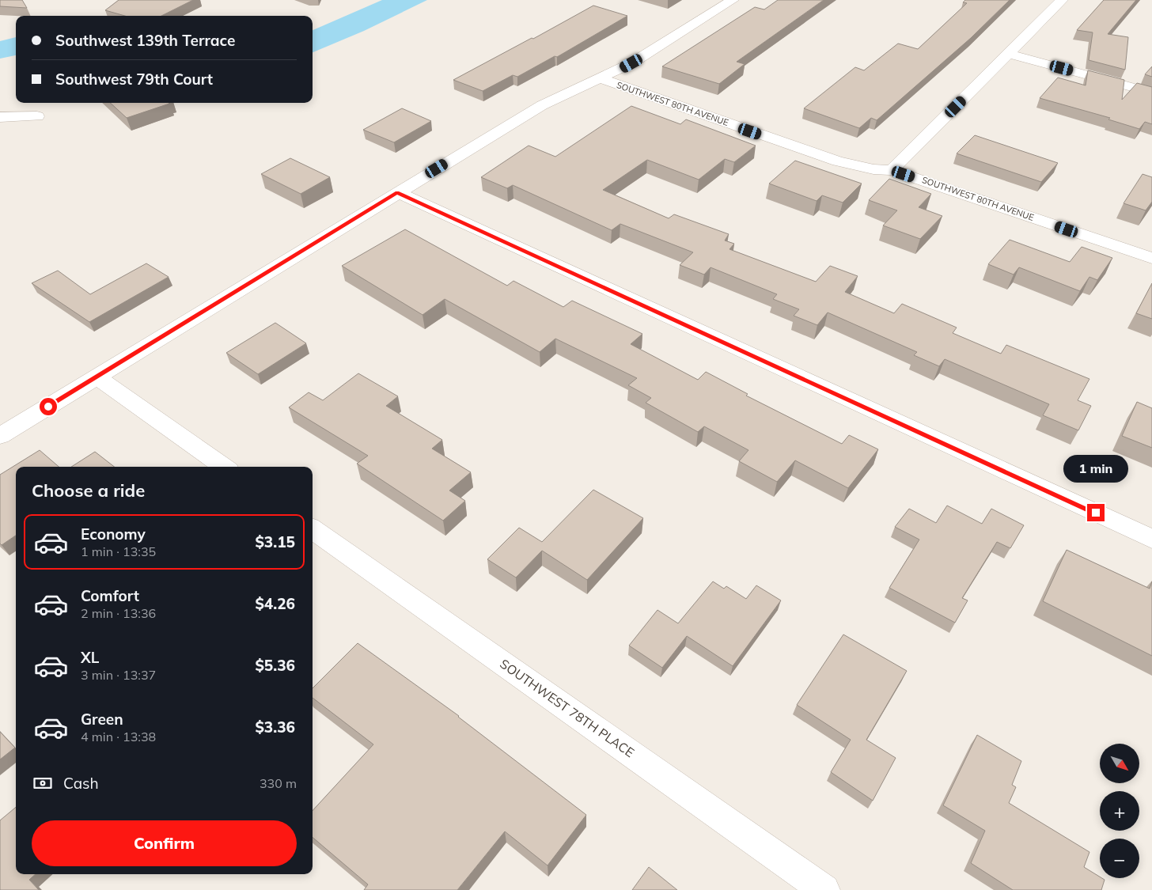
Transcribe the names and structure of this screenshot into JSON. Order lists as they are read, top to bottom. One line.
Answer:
{"streets":{"street":["SOUTHWEST 80TH AVENUE","SOUTHWEST 78TH PLACE"]},"north":"bottom right","page":{"banner":["Southwest 139th Terrace","Southwest 79th Court"],"bubble":"1 min","heading":"Choose a ride","list":[{"name":"Economy","note":"1 min · 13:35","value":"$3.15"},{"name":"Comfort","note":"2 min · 13:36","value":"$4.26"},{"name":"XL","note":"3 min · 13:37","value":"$5.36"},{"name":"Green","note":"4 min · 13:38","value":"$3.36"}],"map_buttons":["+","−"],"pay":["Cash","330 m"],"buttons":"Confirm"}}
